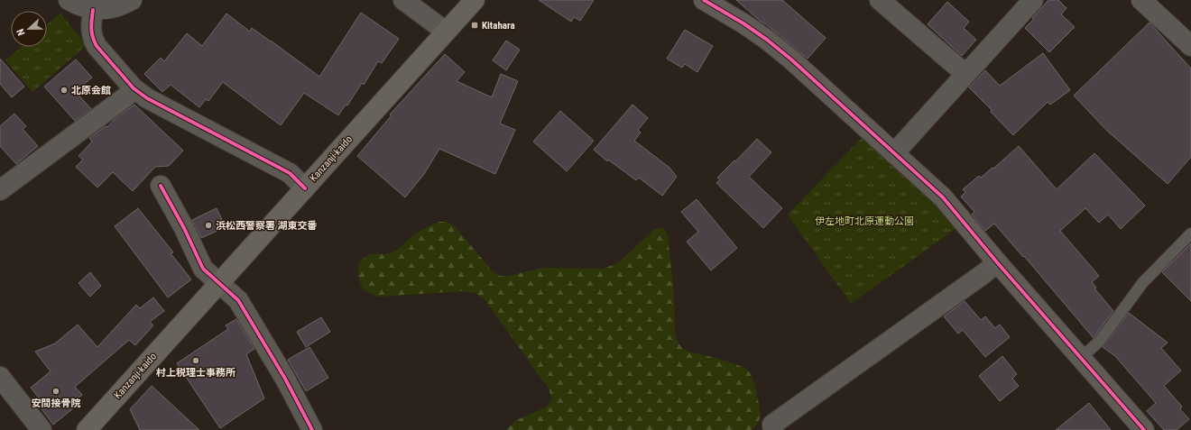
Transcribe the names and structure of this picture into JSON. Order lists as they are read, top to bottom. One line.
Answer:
{"streets":{"main road":["Kanzanji-kaido"]},"parks":["伊左地町北原運動公園"],"places":{"transit":["Kitahara"],"other":["北原会館","浜松西警察署 湖東交番","村上税理士事務所","安間接骨院"]},"north":"left"}
